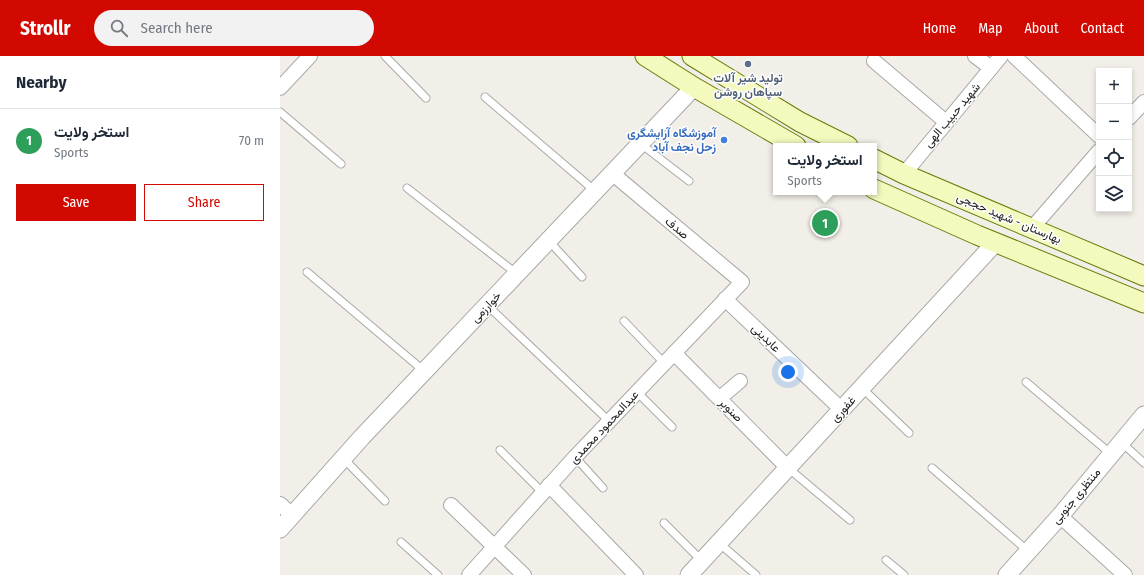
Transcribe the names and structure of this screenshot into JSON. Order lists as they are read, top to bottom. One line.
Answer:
{"streets":{"main road":["بهارستان - شهید حججی"],"street":["شهید حبیب الهی","صدف","خوارزمی","عابدینی","غفوری","صنوبر","عبدالمحمود محمدی","منتظری جنوبی"]},"crossings":[["شهید حبیب الهی","بهارستان - شهید حججی"],["صدف","خوارزمی"],["صدف","عبدالمحمود محمدی"],["عابدینی","غفوری"],["عابدینی","عبدالمحمود محمدی"],["غفوری","صنوبر"],["صنوبر","عبدالمحمود محمدی"]],"places":["تولید شیر آلات سپاهان روشن","آموزشگاه آرایشگری زحل نجف آباد"],"page":{"header":"Strollr","search":"Search here","nav":["Home","Map","About","Contact"],"heading":"Nearby","map_buttons":["+","−"],"list":[{"mark":"1","name":"استخر ولایت","note":"Sports","value":"70 m"}],"popup":["استخر ولایت","Sports"],"buttons":["Save","Share"],"pins":"1"}}
